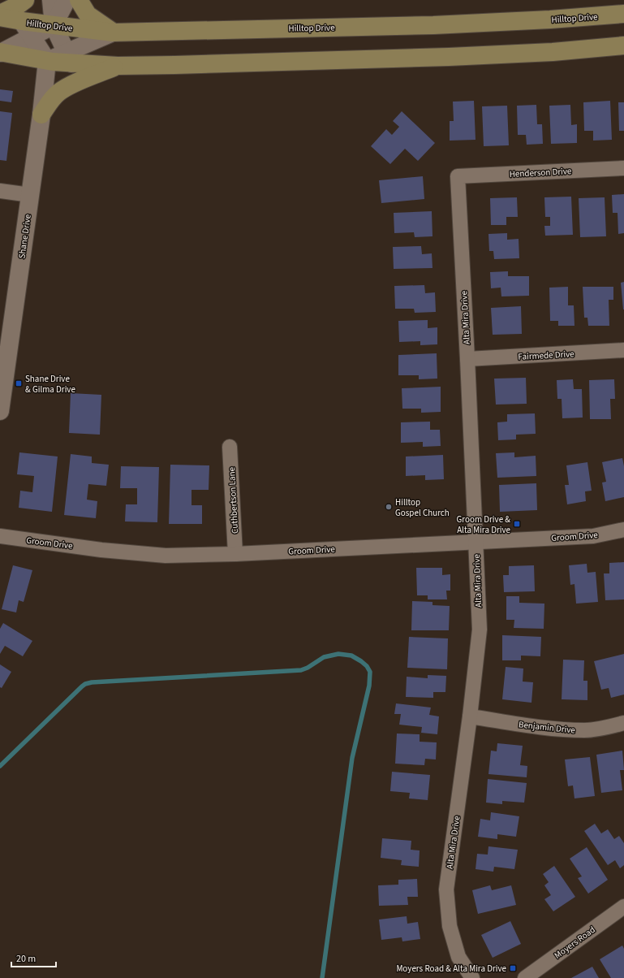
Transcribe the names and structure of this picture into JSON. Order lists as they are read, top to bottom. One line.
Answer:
{"streets":{"main road":["Hilltop Drive"],"street":["Henderson Drive","Shane Drive","Alta Mira Drive","Fairmede Drive","Cuthbertson Lane","Groom Drive","Benjamin Drive","Moyers Road"]},"crossings":[["Henderson Drive","Alta Mira Drive"],["Alta Mira Drive","Fairmede Drive"],["Alta Mira Drive","Groom Drive"],["Alta Mira Drive","Benjamin Drive"],["Cuthbertson Lane","Groom Drive"]],"places":{"transit":["Shane Drive & Gilma Drive","Groom Drive & Alta Mira Drive","Moyers Road & Alta Mira Drive"],"other":["Hilltop Gospel Church"]},"scale_bar":"20 m"}
